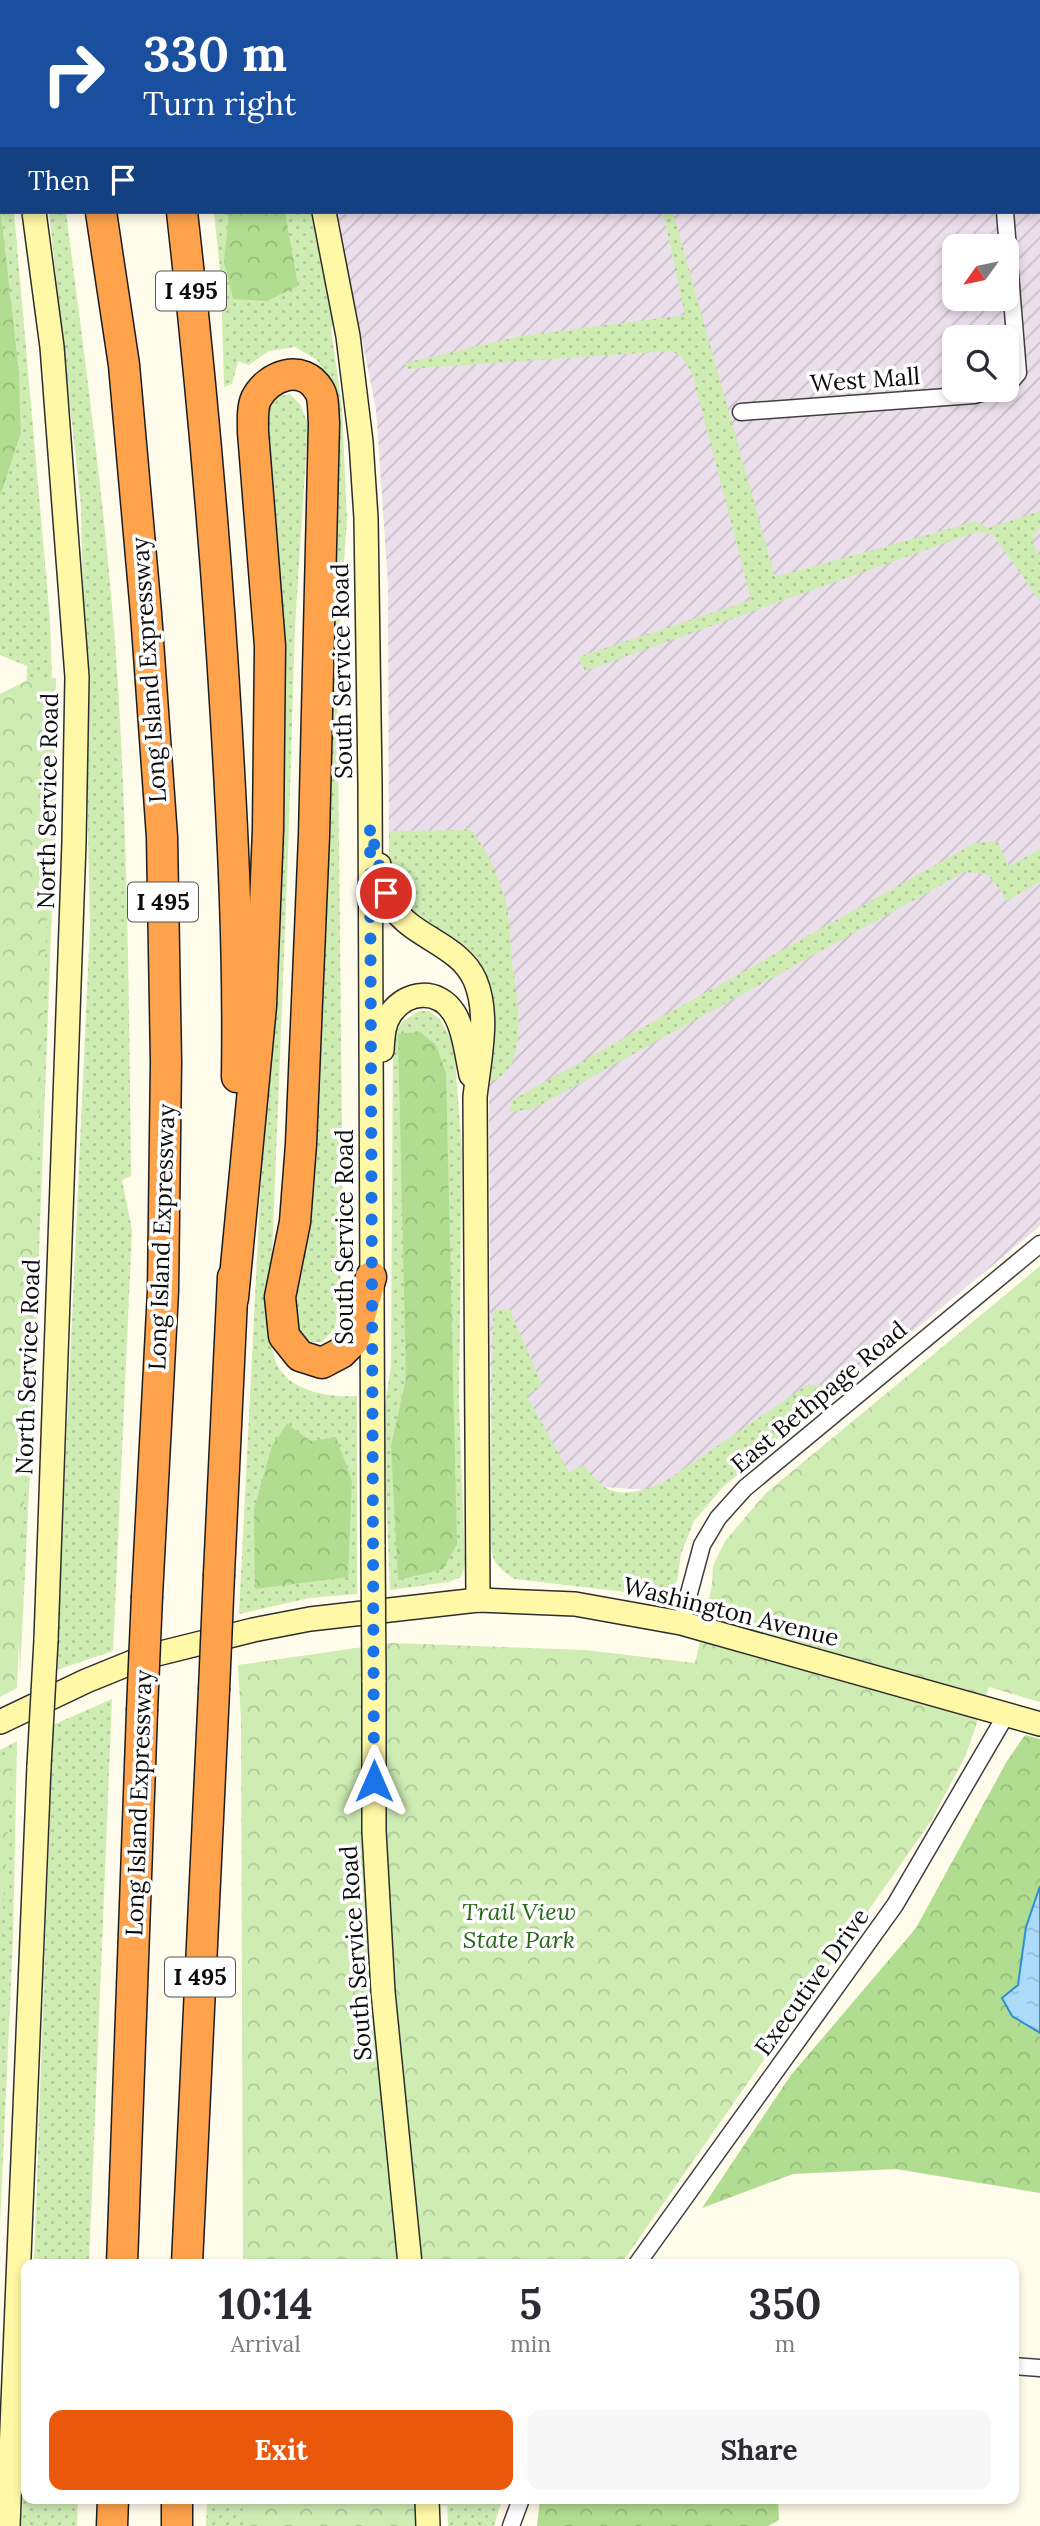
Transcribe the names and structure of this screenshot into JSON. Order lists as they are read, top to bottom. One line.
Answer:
{"streets":{"highway":["I 495","Long Island Expressway"],"main road":["South Service Road","North Service Road","Washington Avenue"],"street":["West Mall","East Bethpage Road","Executive Drive"]},"crossings":[["East Bethpage Road","Washington Avenue"],["Washington Avenue","Executive Drive"]],"parks":["Trail View State Park"],"north":"bottom left","page":{"turn":["330 m","Turn right"],"then":"Then","eta":["10:14","Arrival","5","min","350","m"],"buttons":["Exit","Share"]}}
